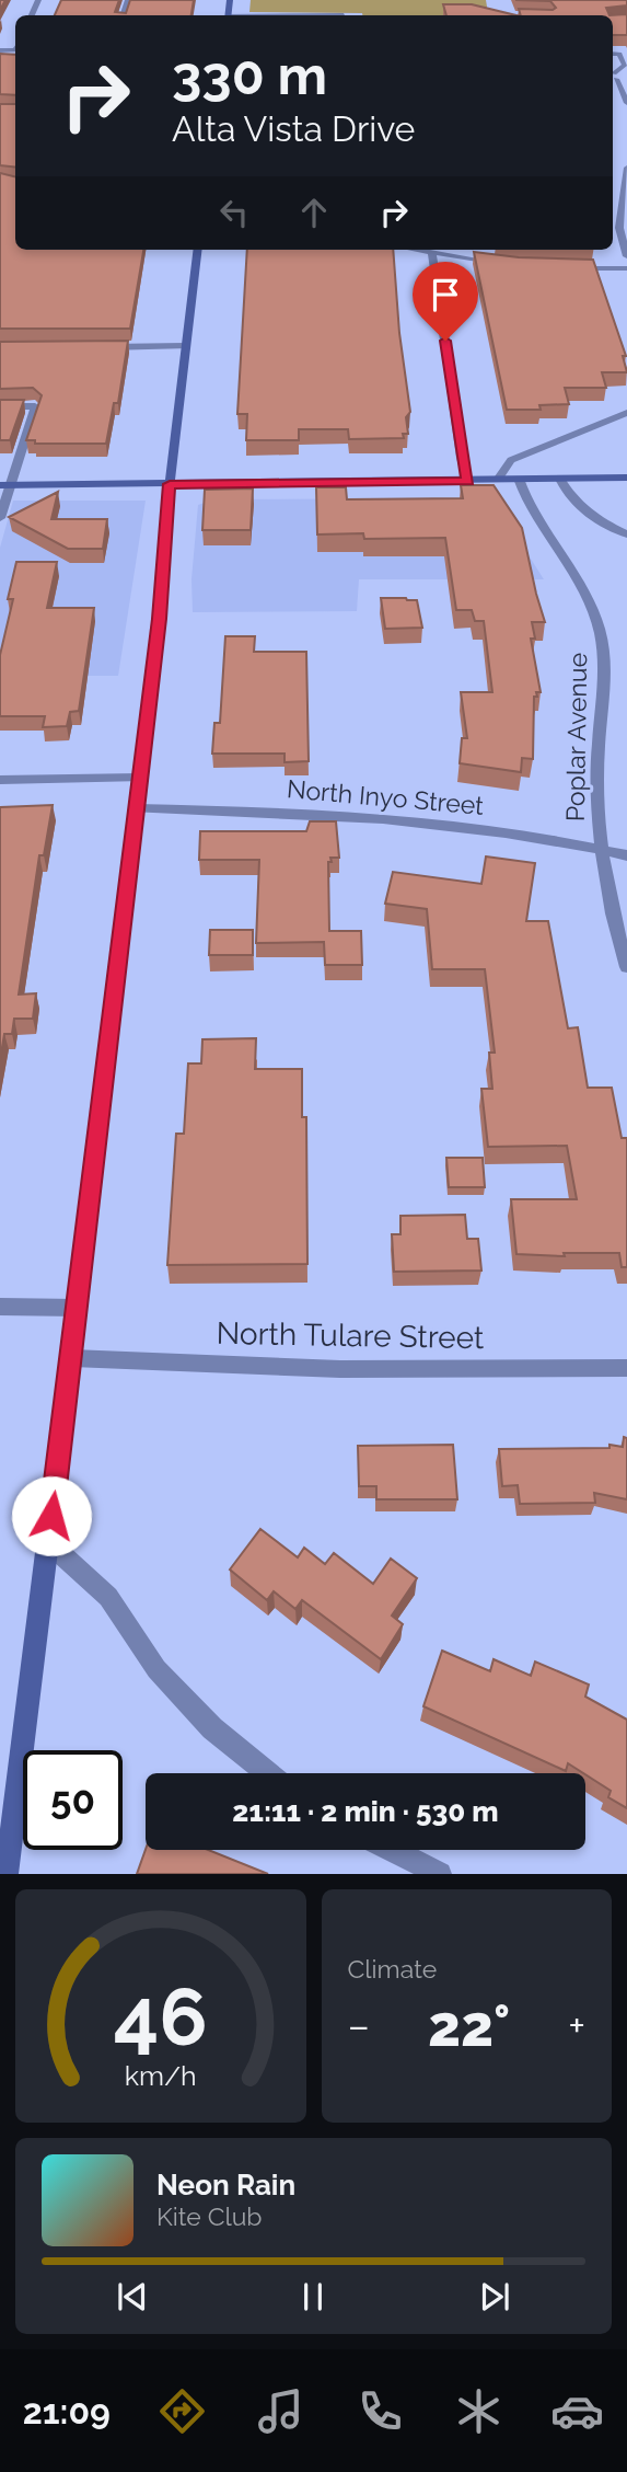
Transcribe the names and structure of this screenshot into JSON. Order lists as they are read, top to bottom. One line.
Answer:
{"streets":{"street":["Poplar Avenue","North Inyo Street","North Tulare Street"]},"crossings":[["Poplar Avenue","North Inyo Street"]],"page":{"turn":["330 m","Alta Vista Drive"],"limit":"50","trip":"21:11 · 2 min · 530 m","tile":"Climate","heat":["−","22°","+"],"song":["Neon Rain","Kite Club"],"tabs":"21:09","gauge":["46","km/h"]}}
